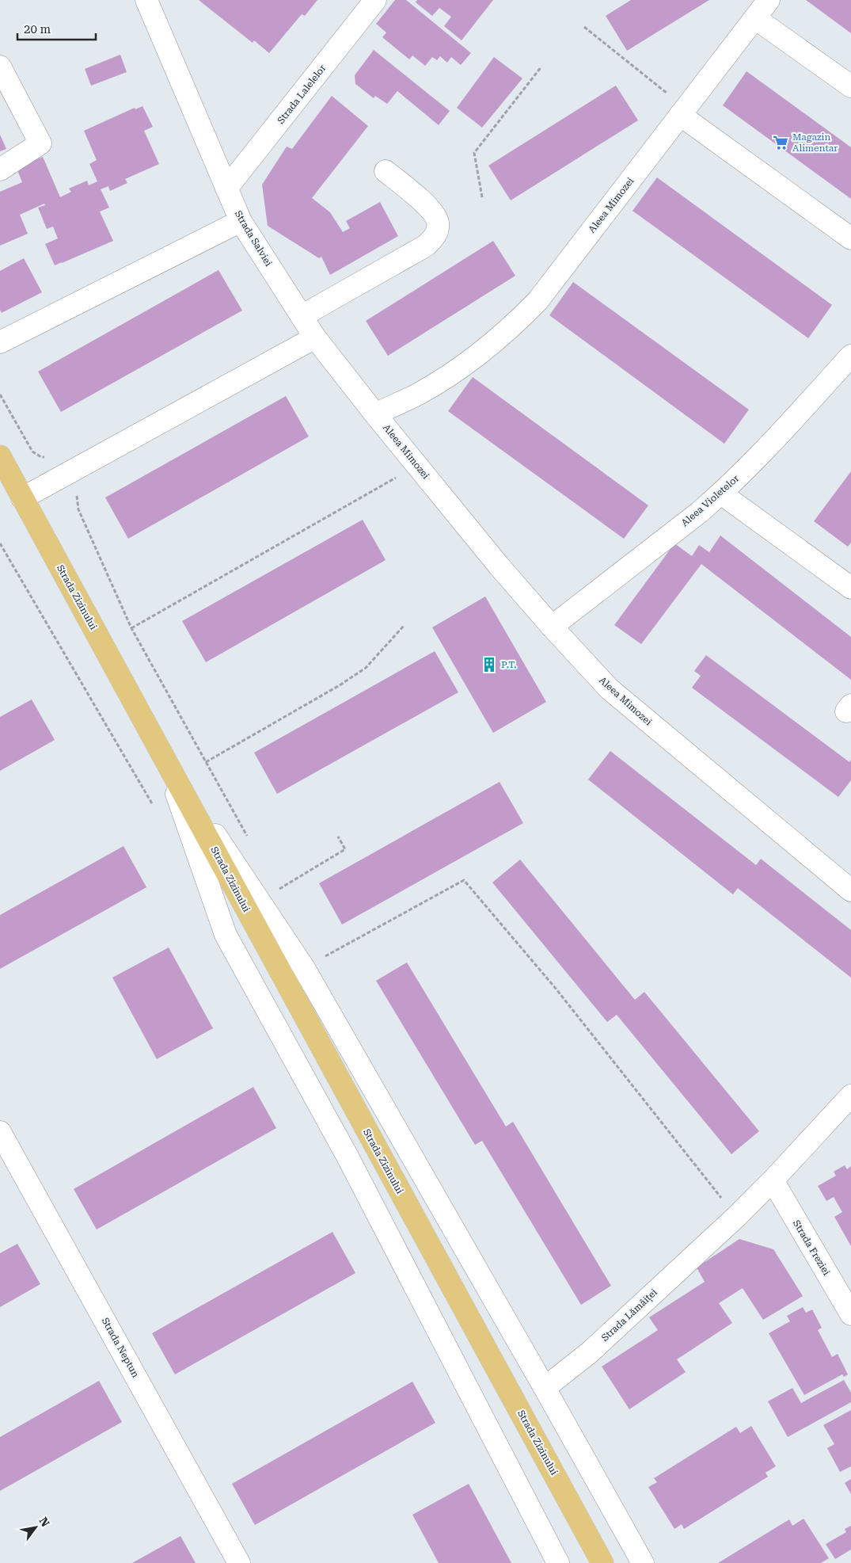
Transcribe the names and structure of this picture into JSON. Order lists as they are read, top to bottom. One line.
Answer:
{"streets":{"main road":["Strada Zizinului"],"street":["Strada Lalelelor","Aleea Mimozei","Strada Salviei","Aleea Violetelor","Strada Freziei","Strada Lămâiței","Strada Neptun"]},"crossings":[["Strada Lalelelor","Strada Salviei"],["Aleea Mimozei","Strada Salviei"],["Aleea Mimozei","Aleea Violetelor"],["Strada Zizinului","Strada Lămâiței"],["Strada Freziei","Strada Lămâiței"]],"places":{"supermarket":["Magazin Alimentar"],"building":["P.T."]},"scale_bar":"20 m","north":"top right"}
